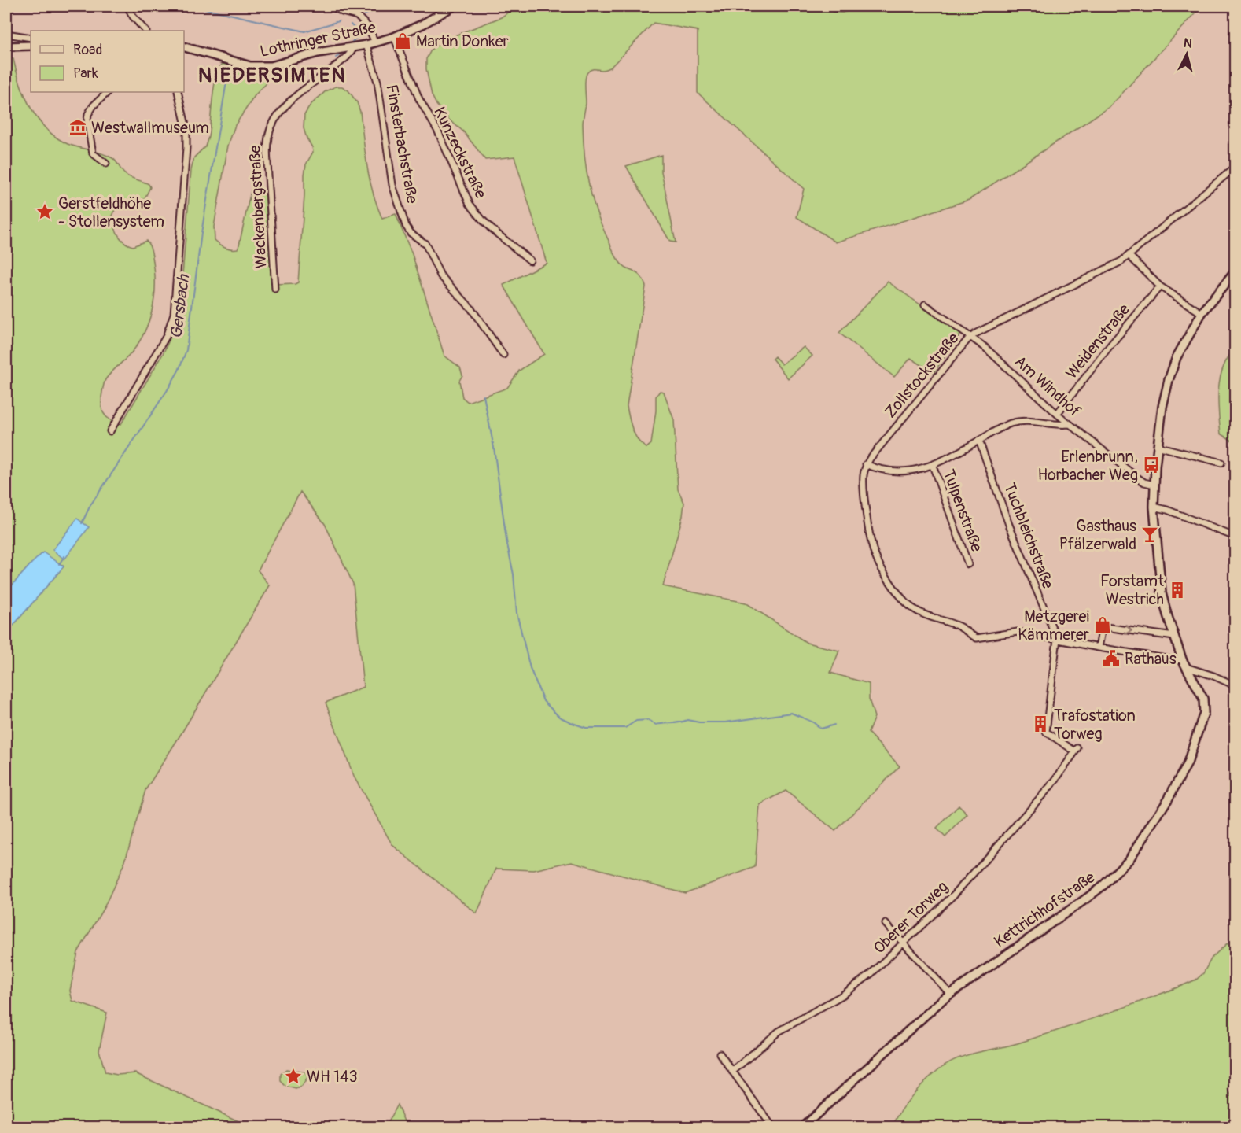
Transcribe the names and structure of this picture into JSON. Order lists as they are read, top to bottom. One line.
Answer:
{"streets":{"street":["Lothringer Straße","Finsterbachstraße","Kunzeckstraße","Wackenbergstraße","Weidenstraße","Zollstockstraße","Am Windhof","Tulpenstraße","Tuchbleichstraße","Kettrichhofstraße","Oberer Torweg"]},"crossings":[["Lothringer Straße","Finsterbachstraße"],["Lothringer Straße","Kunzeckstraße"],["Lothringer Straße","Wackenbergstraße"],["Weidenstraße","Am Windhof"],["Zollstockstraße","Am Windhof"],["Am Windhof","Kettrichhofstraße"],["Tuchbleichstraße","Oberer Torweg"]],"districts":["NIEDERSIMTEN"],"water":["Gersbach"],"places":{"shop":["Martin Donker","Metzgerei Kämmerer"],"museum":["Westwallmuseum"],"place":["Gerstfeldhöhe - Stollensystem","WH 143"],"bus stop":["Erlenbrunn, Horbacher Weg"],"bar":["Gasthaus Pfälzerwald"],"building":["Forstamt Westrich","Trafostation Torweg"],"public building":["Rathaus"]},"legend":["Road","Park"],"north":"top"}
